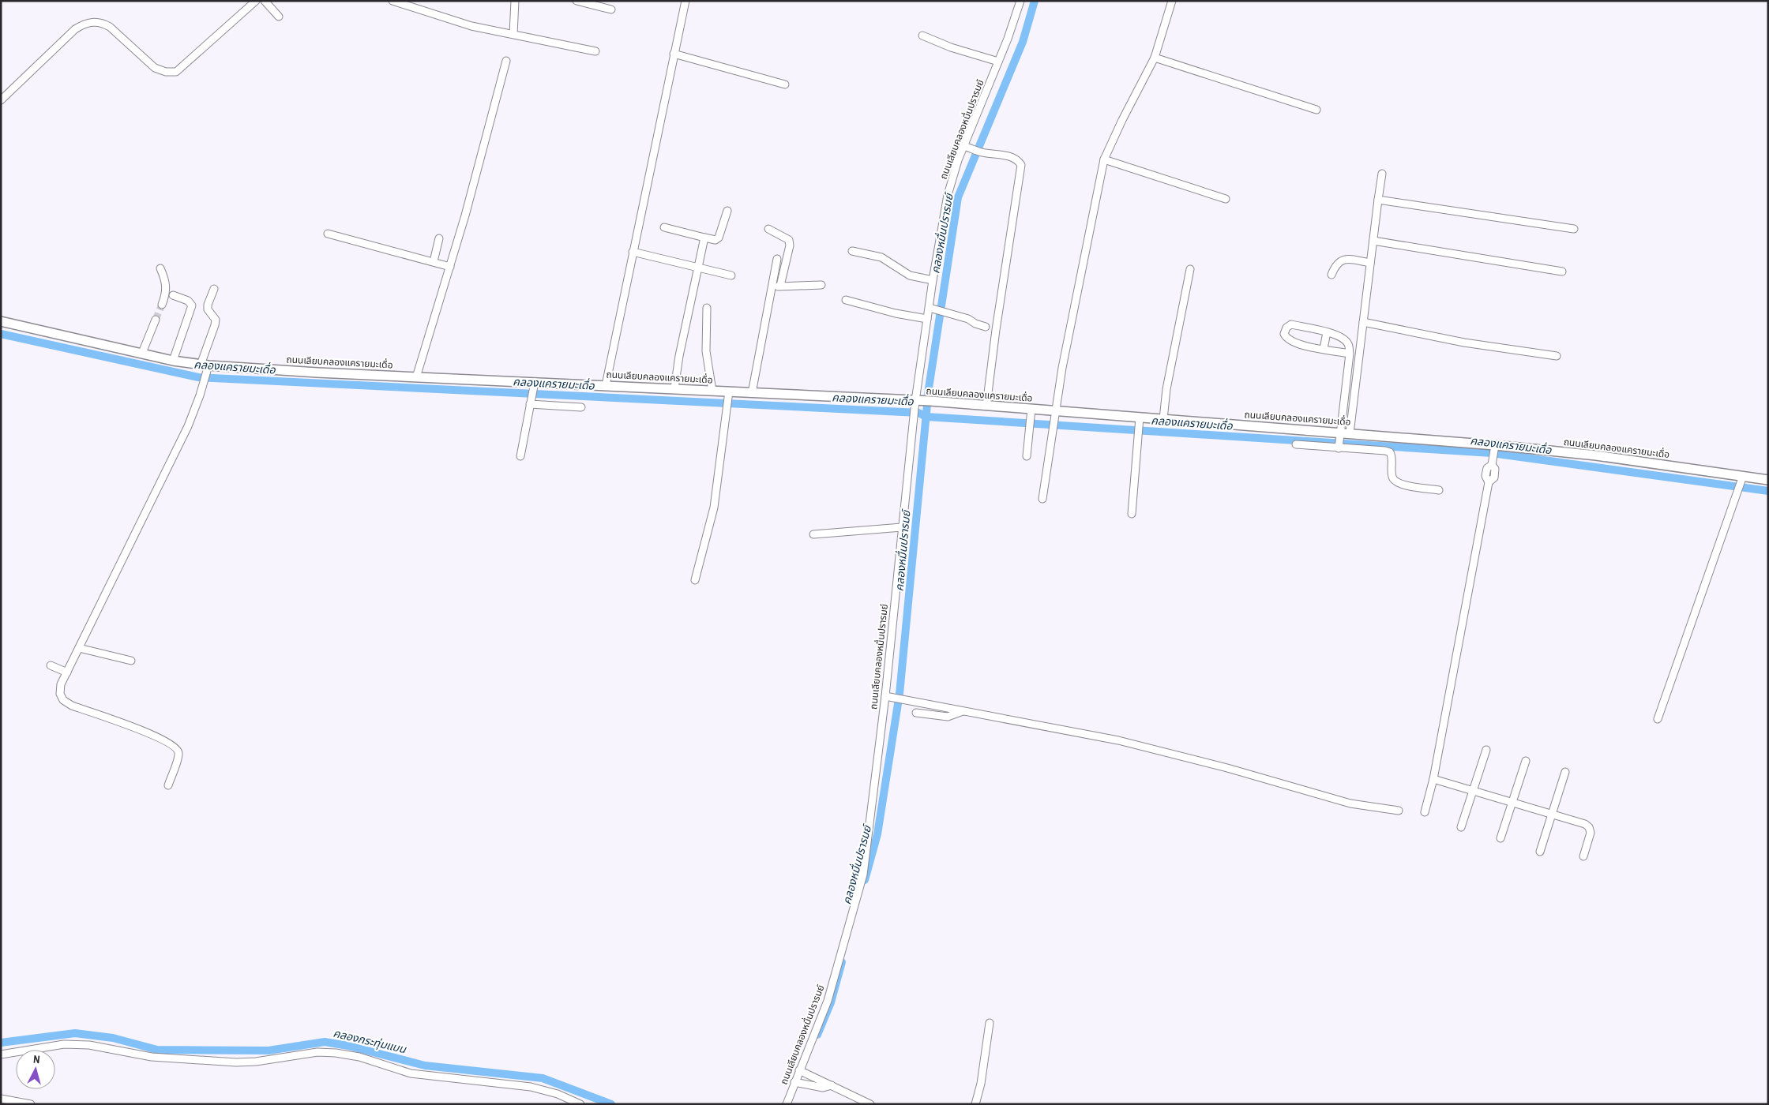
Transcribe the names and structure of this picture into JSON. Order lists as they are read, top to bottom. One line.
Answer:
{"streets":{"street":["ถนนเลียบคลองหมื่นปรารมย์","ถนนเลียบคลองแครายมะเดื่อ"]},"crossings":[["ถนนเลียบคลองหมื่นปรารมย์","ถนนเลียบคลองแครายมะเดื่อ"]],"water":["คลองหมื่นปรารมย์","คลองแครายมะเดื่อ","คลองกระทุ่มแบน"],"north":"top"}
